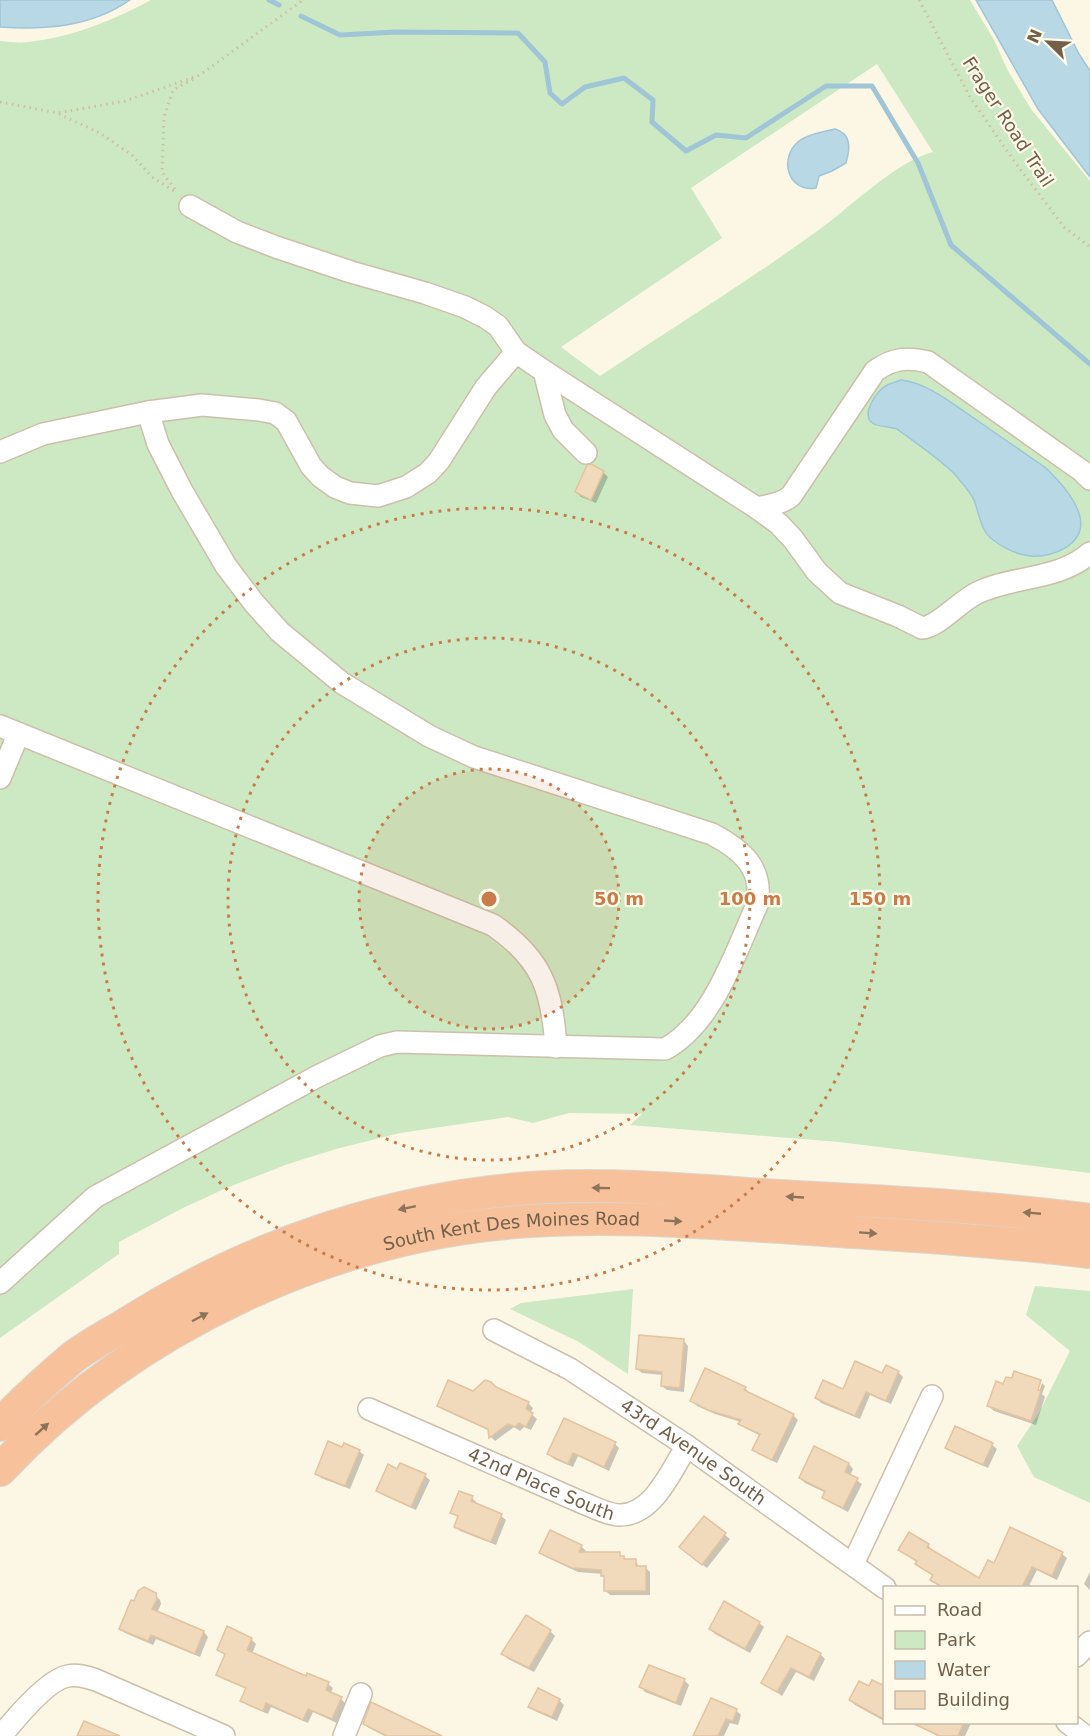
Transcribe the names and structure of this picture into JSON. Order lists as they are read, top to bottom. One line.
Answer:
{"streets":{"highway":["South Kent Des Moines Road"],"street":["43rd Avenue South","42nd Place South"],"path":["Frager Road Trail"]},"crossings":[["43rd Avenue South","42nd Place South"]],"legend":["Road","Park","Water","Building"],"north":"top left","rings":["50 m","100 m","150 m"]}
